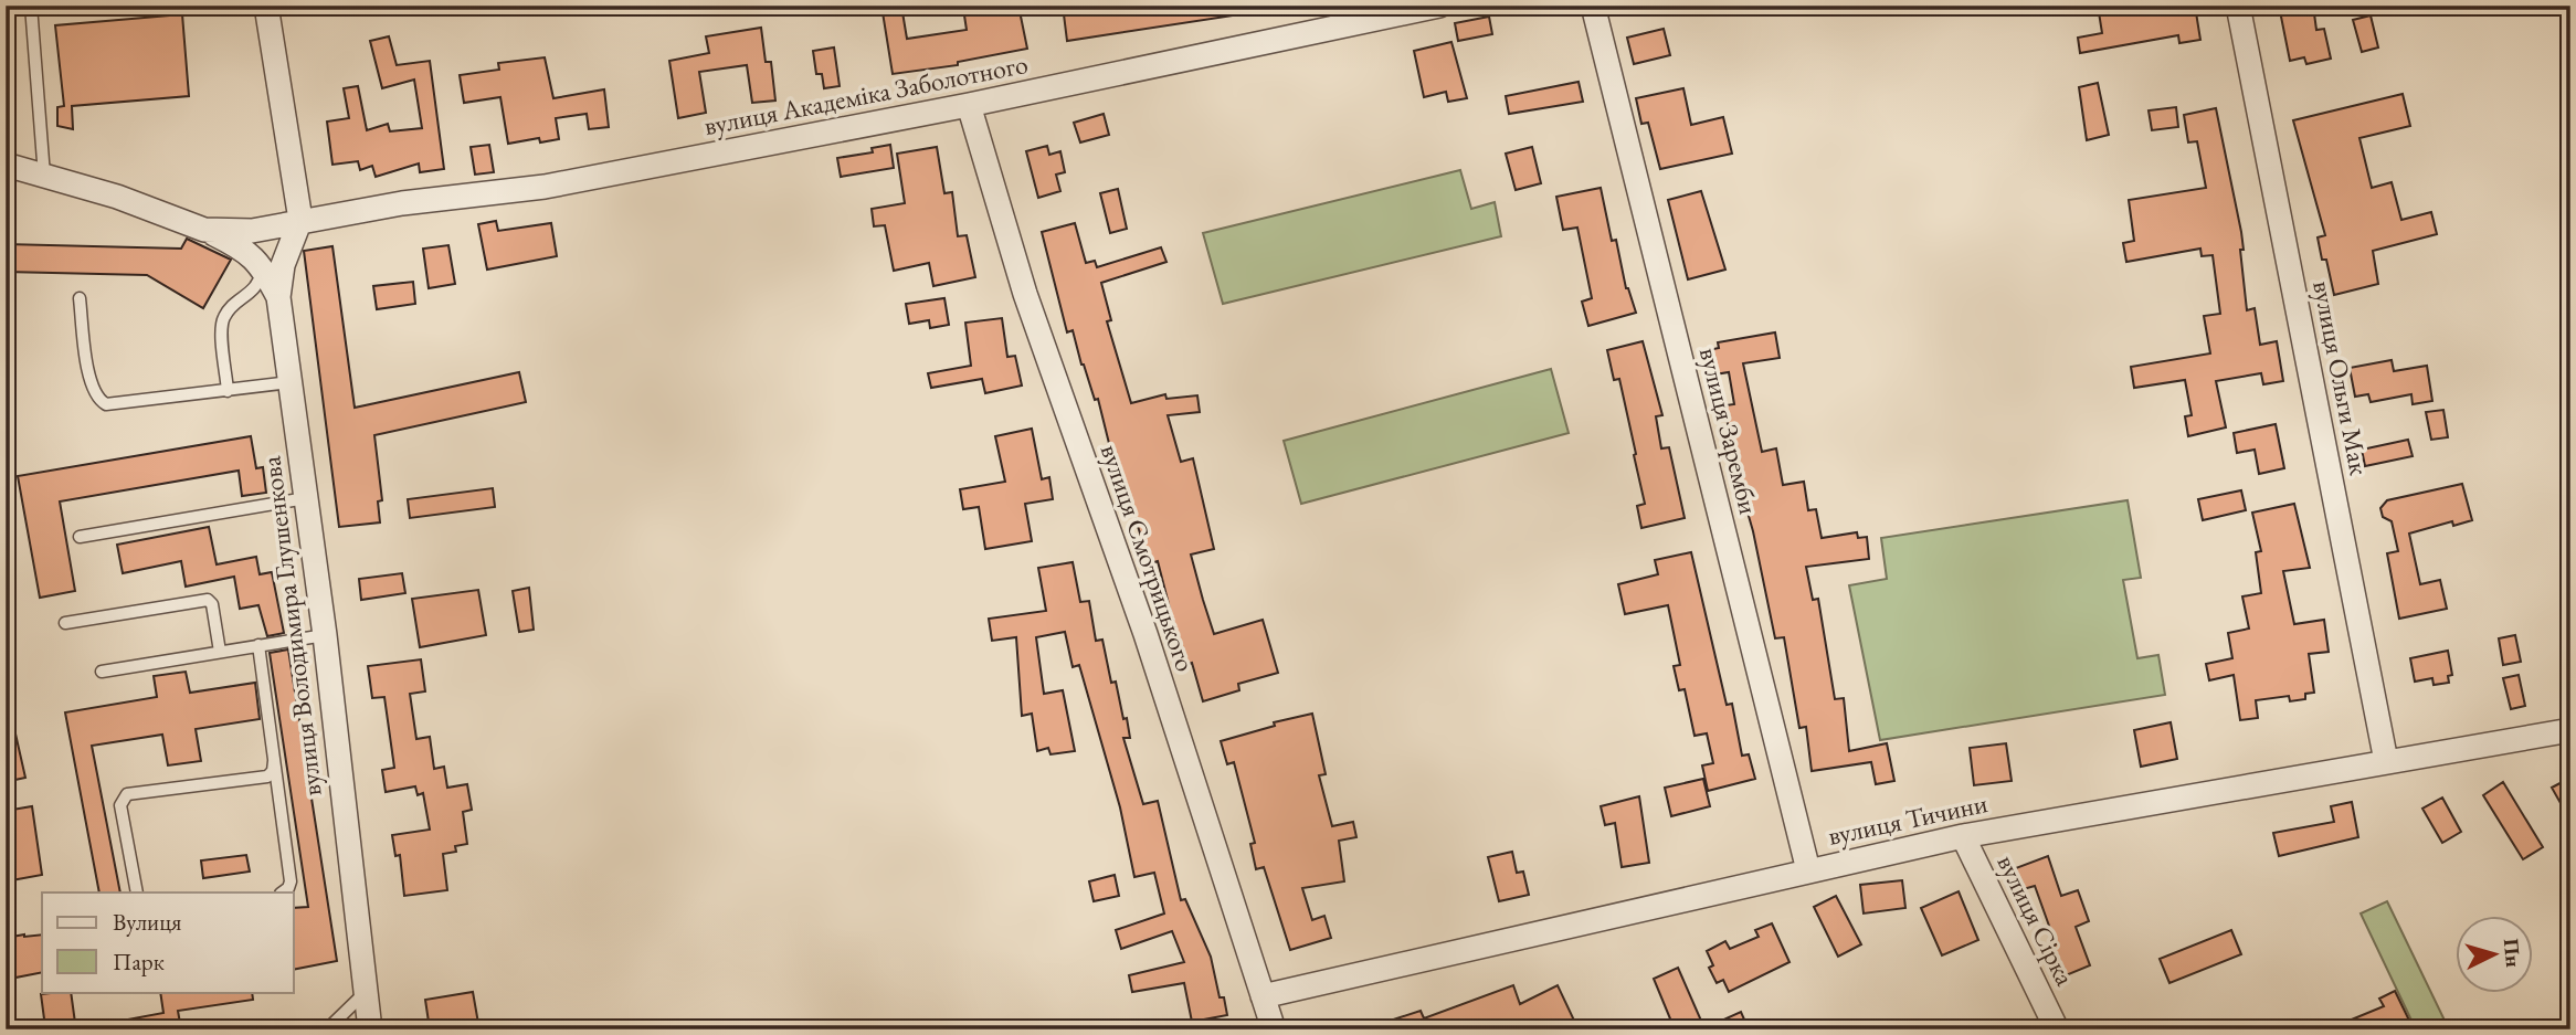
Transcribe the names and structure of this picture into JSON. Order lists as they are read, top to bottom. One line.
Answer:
{"streets":{"street":["вулиця Академіка Заболотного","вулиця Ольги Мак","вулиця Заремби","вулиця Смотрицького","вулиця Володимира Глушенкова","вулиця Тичини","вулиця Сірка"]},"crossings":[["вулиця Академіка Заболотного","вулиця Смотрицького"],["вулиця Академіка Заболотного","вулиця Володимира Глушенкова"],["вулиця Ольги Мак","вулиця Тичини"],["вулиця Заремби","вулиця Тичини"],["вулиця Смотрицького","вулиця Тичини"],["вулиця Тичини","вулиця Сірка"]],"legend":["Вулиця","Парк"],"north":"right"}
